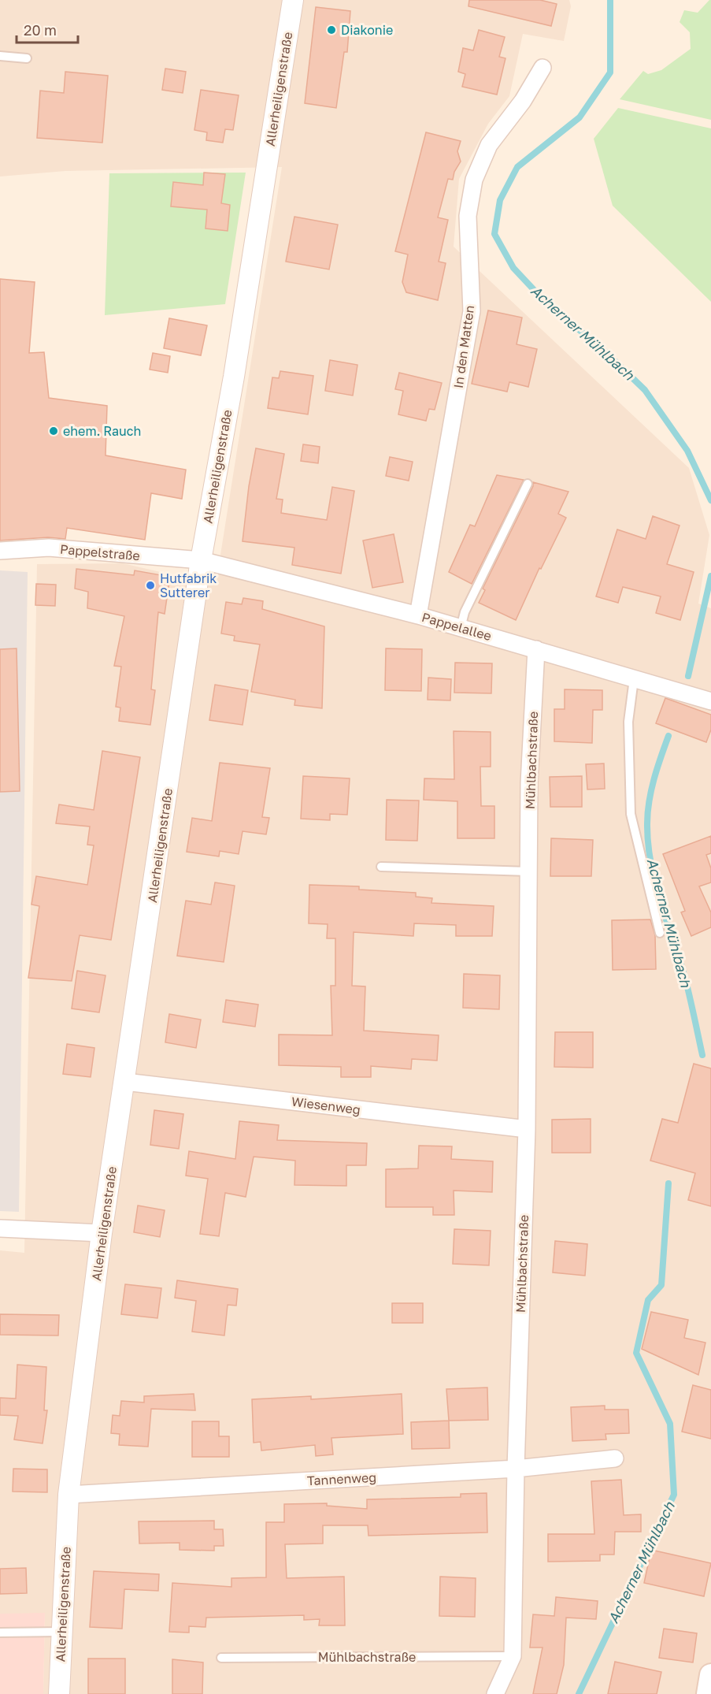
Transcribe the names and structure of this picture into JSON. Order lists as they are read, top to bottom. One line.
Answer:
{"streets":{"street":["Allerheiligenstraße","In den Matten","Pappelstraße","Pappelallee","Mühlbachstraße","Wiesenweg","Tannenweg"]},"crossings":[["Allerheiligenstraße","Pappelstraße"],["Allerheiligenstraße","Pappelallee"],["Allerheiligenstraße","Wiesenweg"],["Allerheiligenstraße","Tannenweg"],["In den Matten","Pappelallee"],["Pappelstraße","Pappelallee"],["Pappelallee","Mühlbachstraße"],["Mühlbachstraße","Wiesenweg"],["Mühlbachstraße","Tannenweg"]],"water":["Acherner Mühlbach"],"places":["Diakonie","ehem. Rauch","Hutfabrik Sutterer"],"scale_bar":"20 m"}
